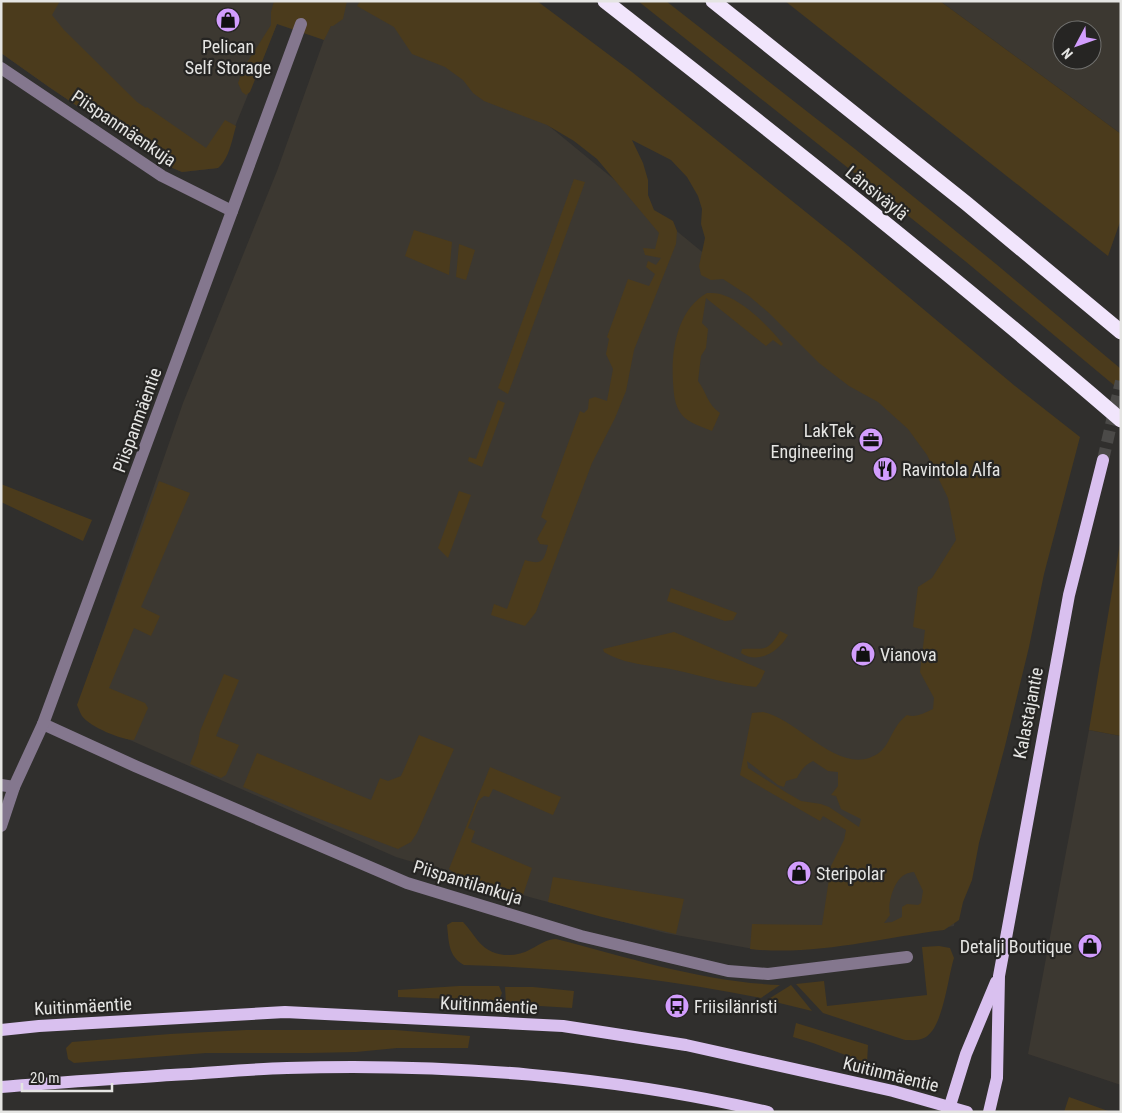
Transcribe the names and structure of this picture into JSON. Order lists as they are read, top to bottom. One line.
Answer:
{"streets":{"highway":["Länsiväylä"],"main road":["Kalastajantie","Kuitinmäentie"],"street":["Piispanmäenkuja","Piispanmäentie","Piispantilankuja"]},"crossings":[["Piispanmäenkuja","Piispanmäentie"],["Piispanmäentie","Piispantilankuja"],["Kalastajantie","Kuitinmäentie"]],"places":{"shop":["Pelican Self Storage","Vianova","Steripolar","Detalji Boutique"],"office":["LakTek Engineering"],"restaurant":["Ravintola Alfa"],"bus stop":["Friisilänristi"]},"scale_bar":"20 m","north":"bottom left"}
